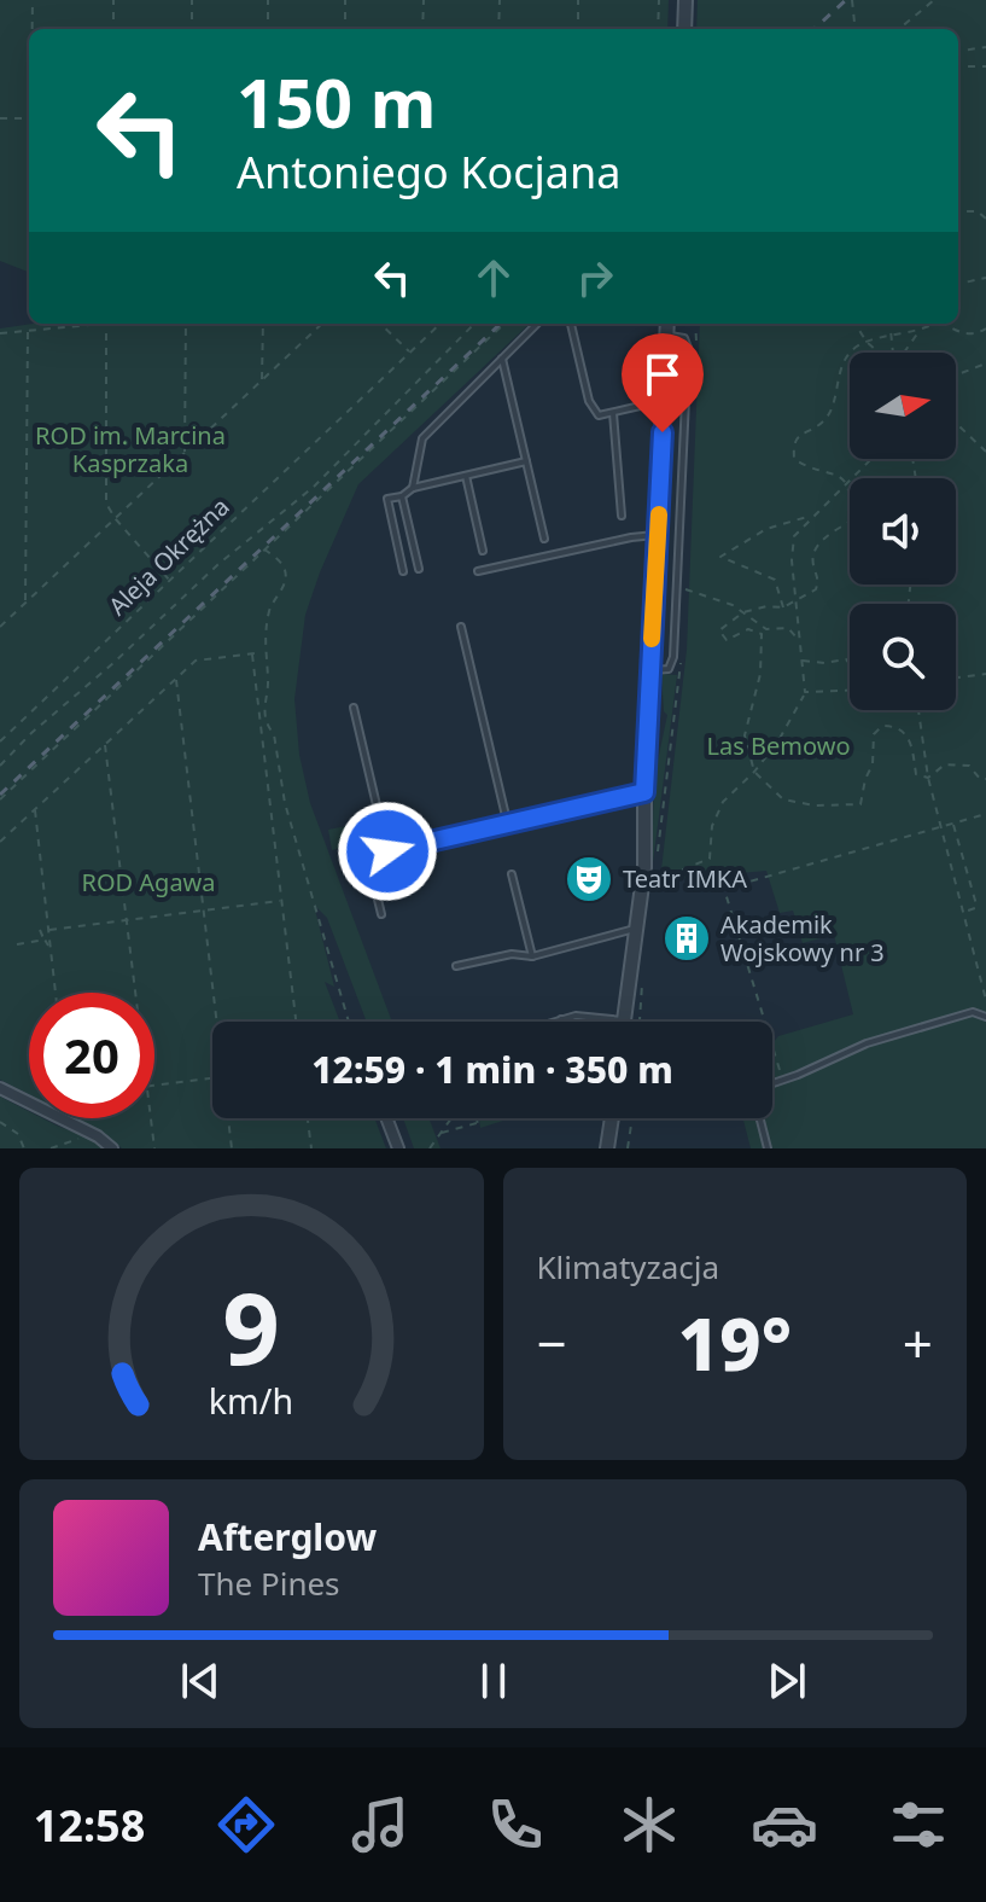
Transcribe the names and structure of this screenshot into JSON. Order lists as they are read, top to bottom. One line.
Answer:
{"streets":{"path":["Aleja Okrężna"]},"parks":["ROD im. Marcina Kasprzaka","Las Bemowo","ROD Agawa"],"places":{"theatre":["Teatr IMKA"],"building":["Akademik Wojskowy nr 3"]},"north":"right","page":{"turn":["150 m","Antoniego Kocjana"],"limit":"20","trip":"12:59 · 1 min · 350 m","tile":"Klimatyzacja","heat":["−","19°","+"],"song":["Afterglow","The Pines"],"tabs":"12:58","gauge":["9","km/h"]}}
